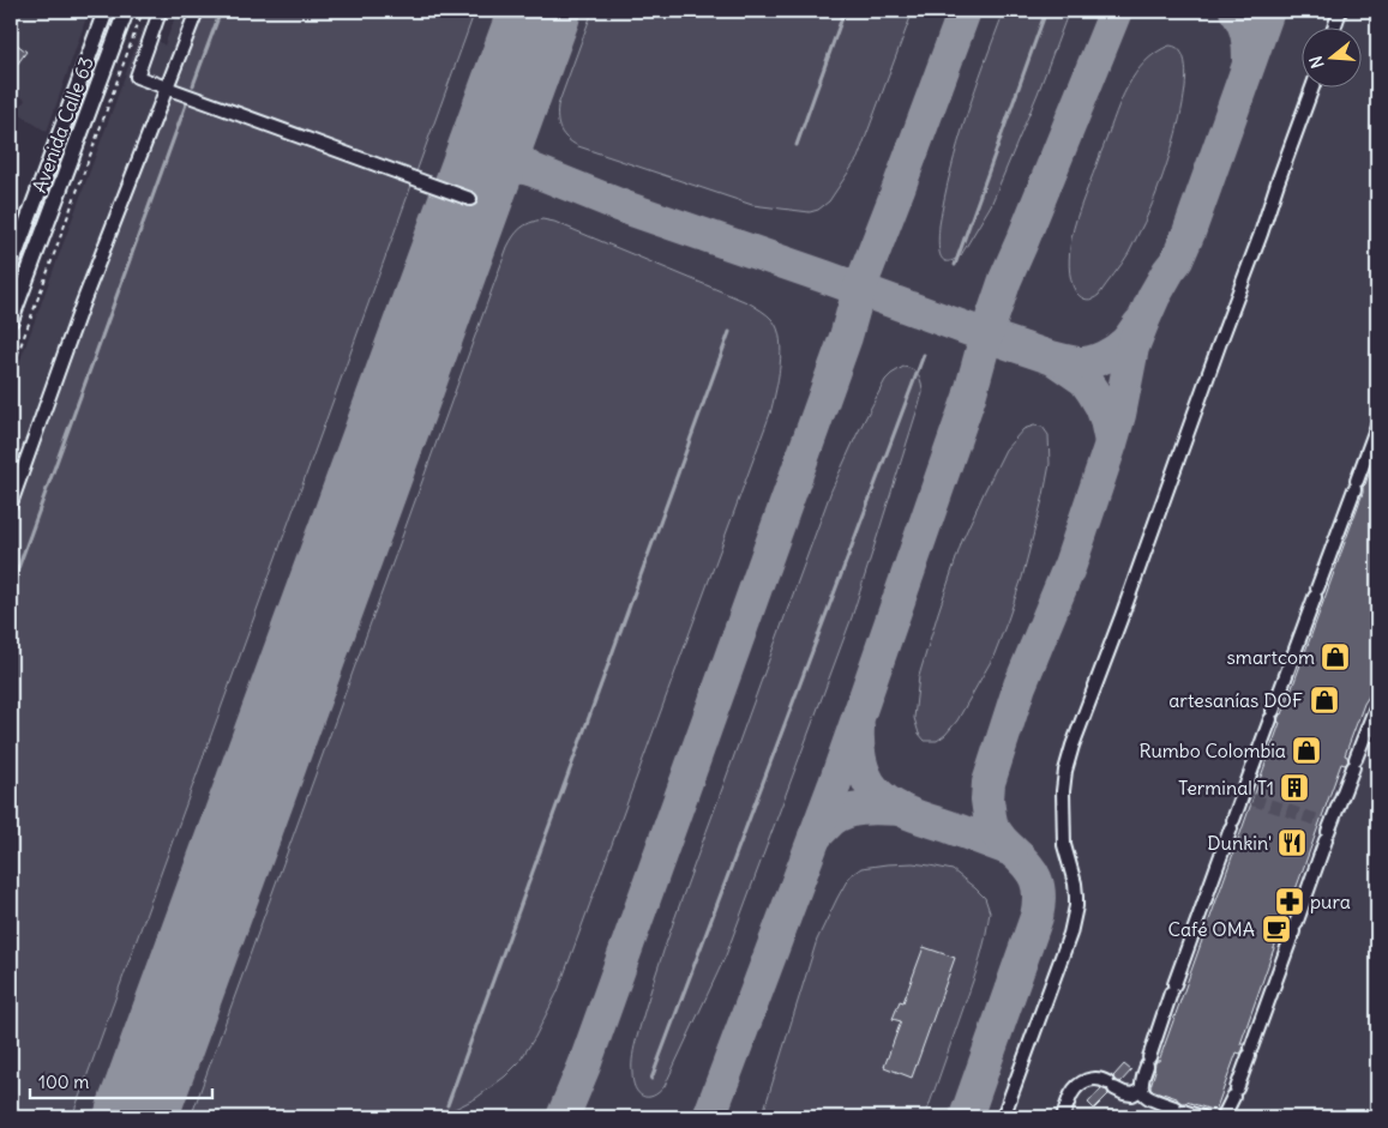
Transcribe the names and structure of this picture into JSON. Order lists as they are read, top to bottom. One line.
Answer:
{"streets":{"main road":["Avenida Calle 63"]},"places":{"shop":["smartcom","artesanías DOF","Rumbo Colombia"],"building":["Terminal T1"],"restaurant":["Dunkin'"],"pharmacy":["pura"],"cafe":["Café OMA"]},"scale_bar":"100 m","north":"left"}
